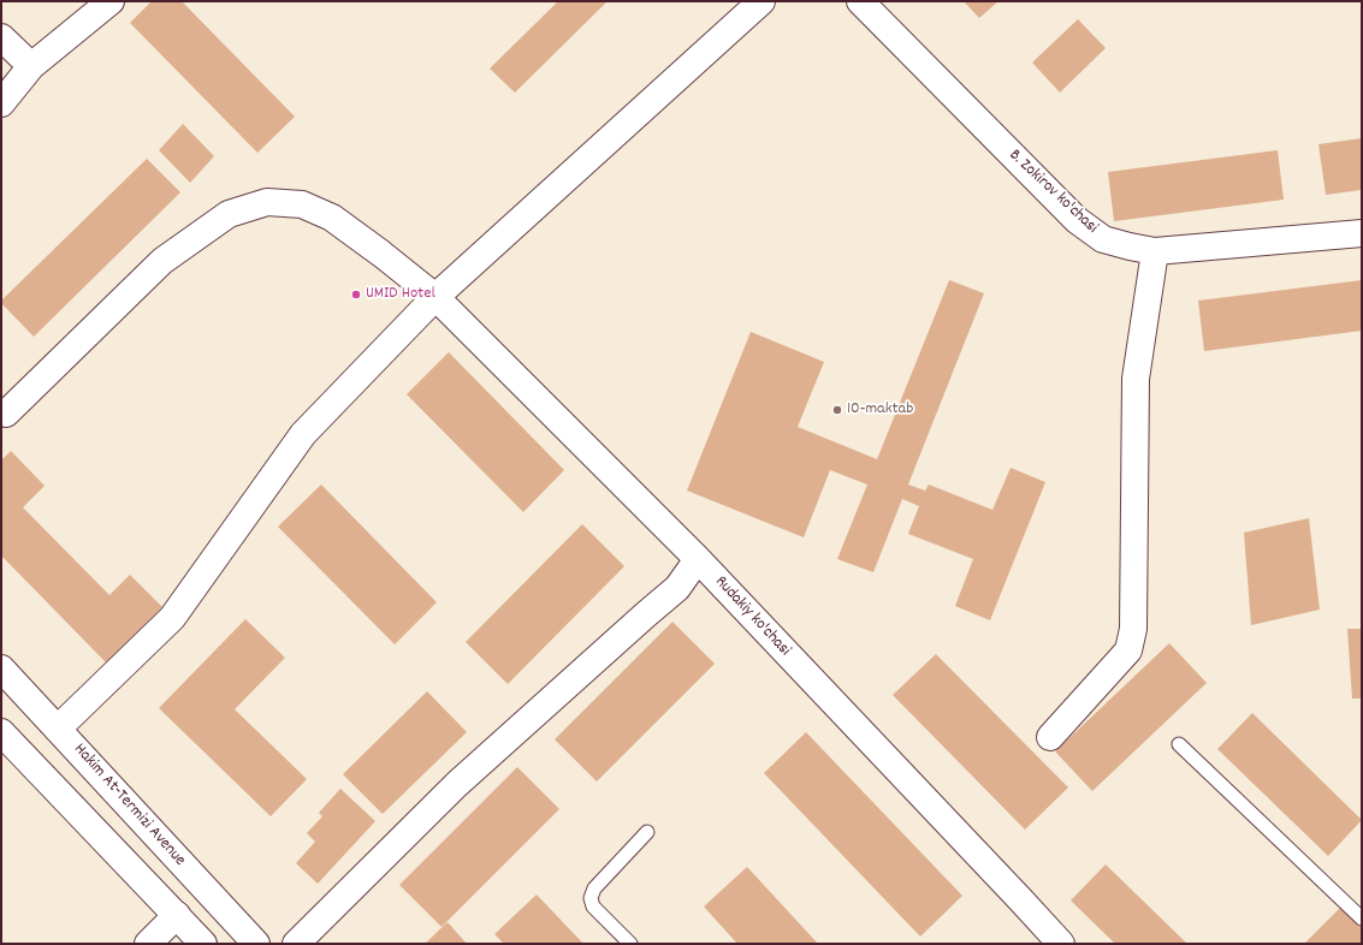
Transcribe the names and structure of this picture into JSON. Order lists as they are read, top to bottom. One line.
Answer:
{"streets":{"street":["B. Zokirov ko'chasi","Rudakiy ko'chasi","Hakim At-Termizi Avenue"]},"places":["UMID Hotel","10-maktab"]}
